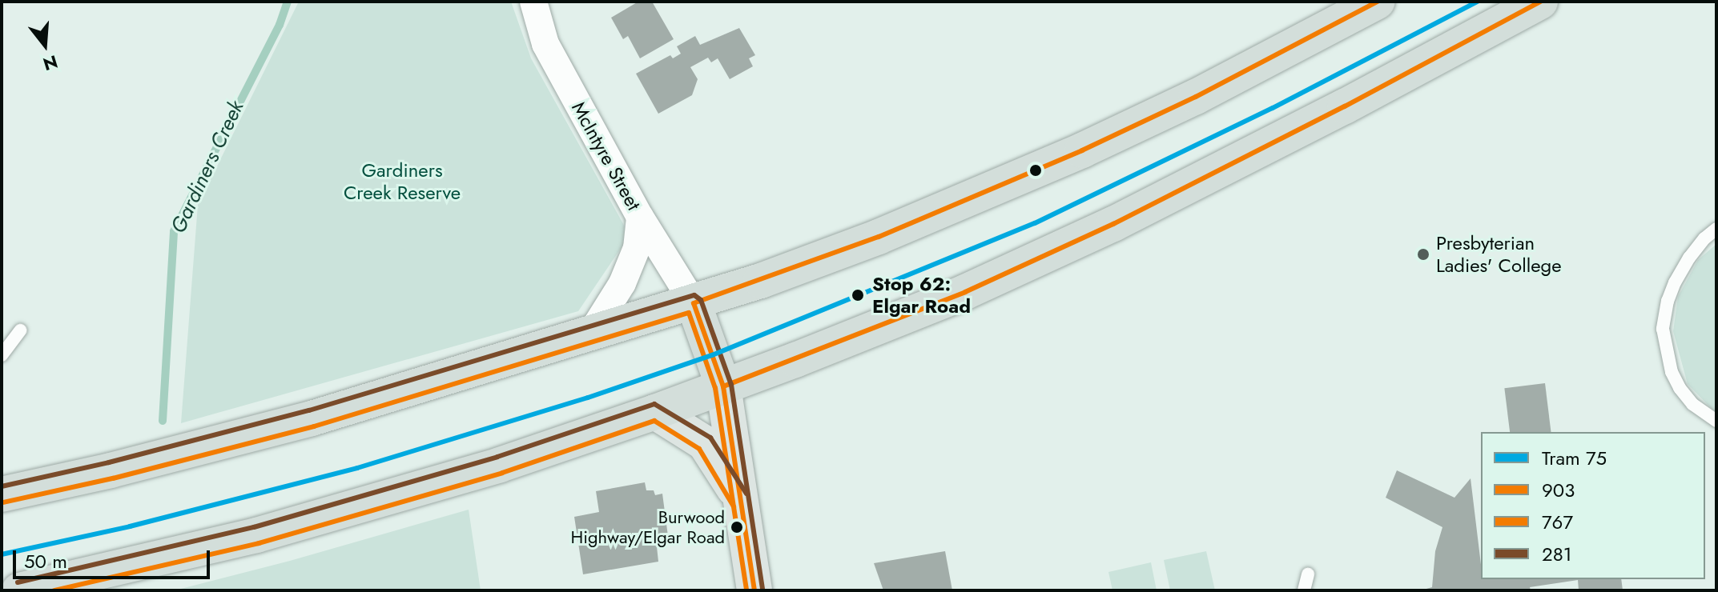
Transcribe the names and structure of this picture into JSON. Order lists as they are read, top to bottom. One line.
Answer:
{"streets":{"street":["McIntyre Street"]},"water":["Gardiners Creek"],"parks":["Gardiners Creek Reserve"],"places":["Presbyterian Ladies' College","Stop 62: Elgar Road","Burwood Highway/Elgar Road"],"lines":["tram line 75","transit line 903","transit line 281","transit line 767"],"legend":["Tram 75","903","767","281"],"scale_bar":"50 m","north":"bottom"}
